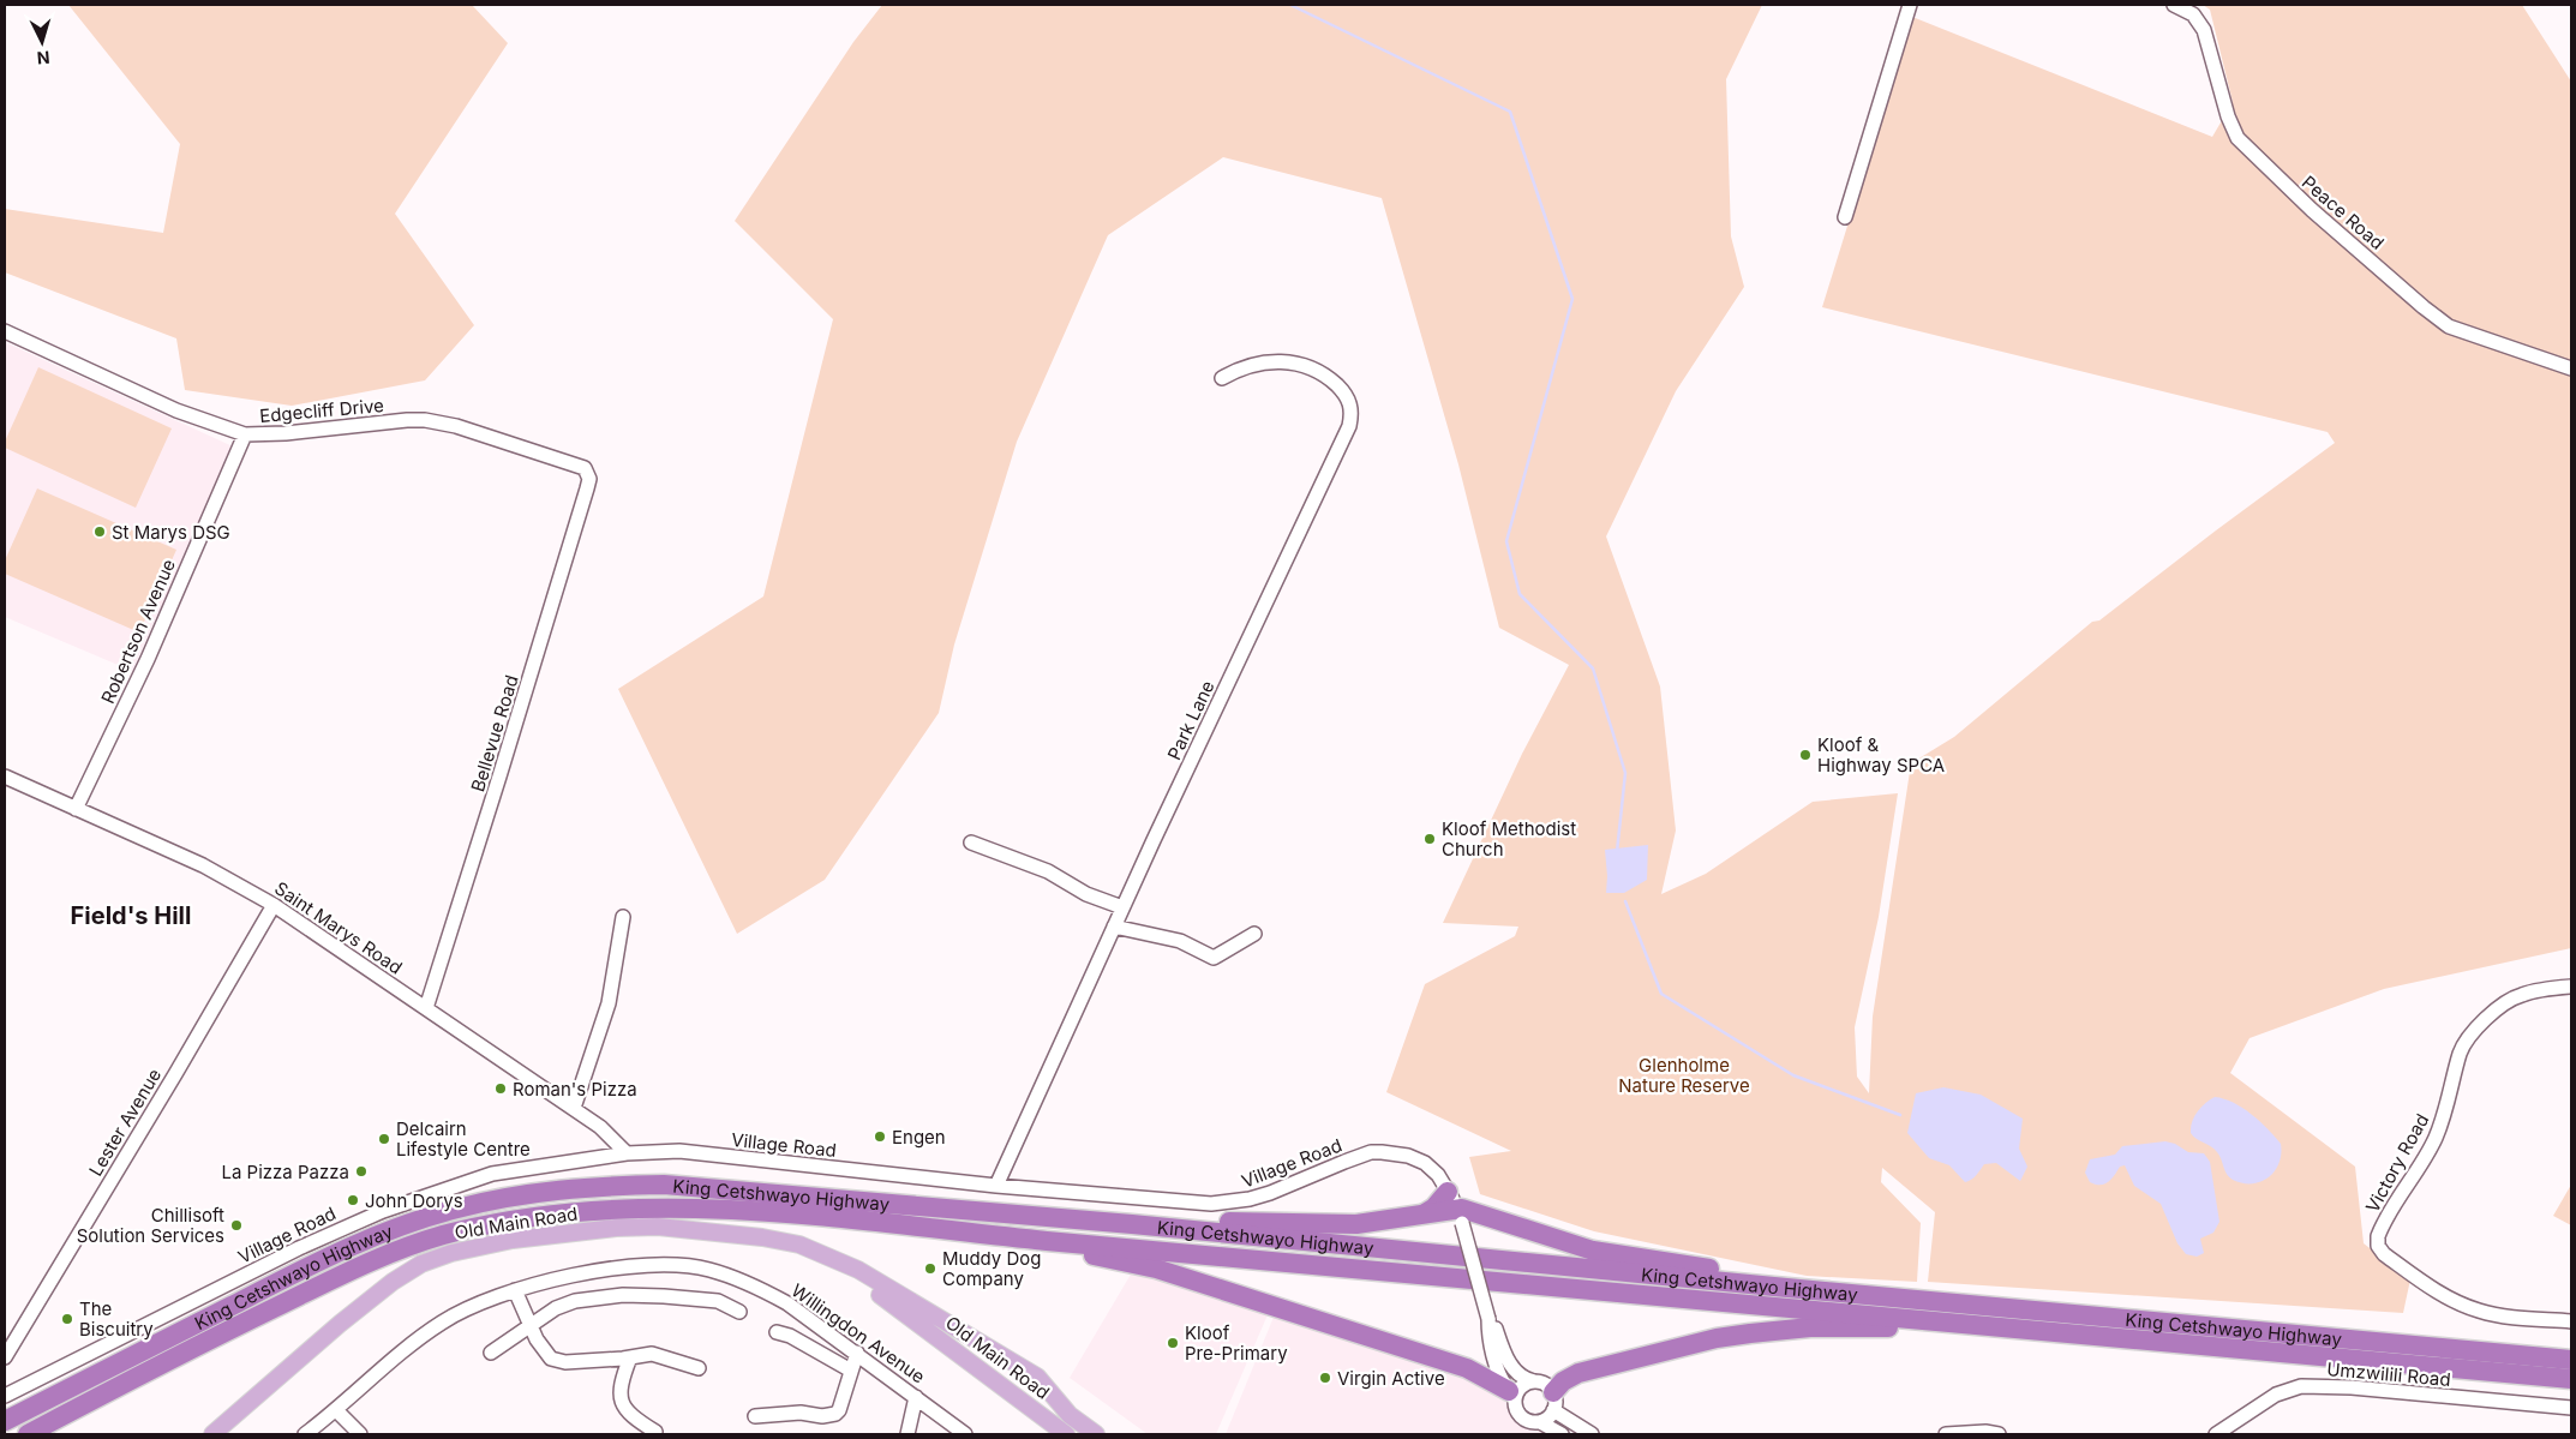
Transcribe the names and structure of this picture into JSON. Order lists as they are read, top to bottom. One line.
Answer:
{"streets":{"highway":["King Cetshwayo Highway"],"main road":["Old Main Road"],"street":["Peace Road","Edgecliff Drive","Robertson Avenue","Park Lane","Bellevue Road","Saint Marys Road","Lester Avenue","Village Road","Victory Road","Willingdon Avenue","Umzwilili Road"]},"crossings":[["Edgecliff Drive","Robertson Avenue"],["Edgecliff Drive","Bellevue Road"],["Robertson Avenue","Saint Marys Road"],["Park Lane","Village Road"],["Bellevue Road","Saint Marys Road"],["Saint Marys Road","Lester Avenue"],["Saint Marys Road","Village Road"]],"districts":["Field's Hill"],"parks":["Glenholme Nature Reserve"],"places":["St Marys DSG","Kloof & Highway SPCA","Kloof Methodist Church","Roman's Pizza","Engen","Delcairn Lifestyle Centre","La Pizza Pazza","John Dorys","Chillisoft Solution Services","Muddy Dog Company","The Biscuitry","Kloof Pre-Primary","Virgin Active"],"north":"bottom"}
